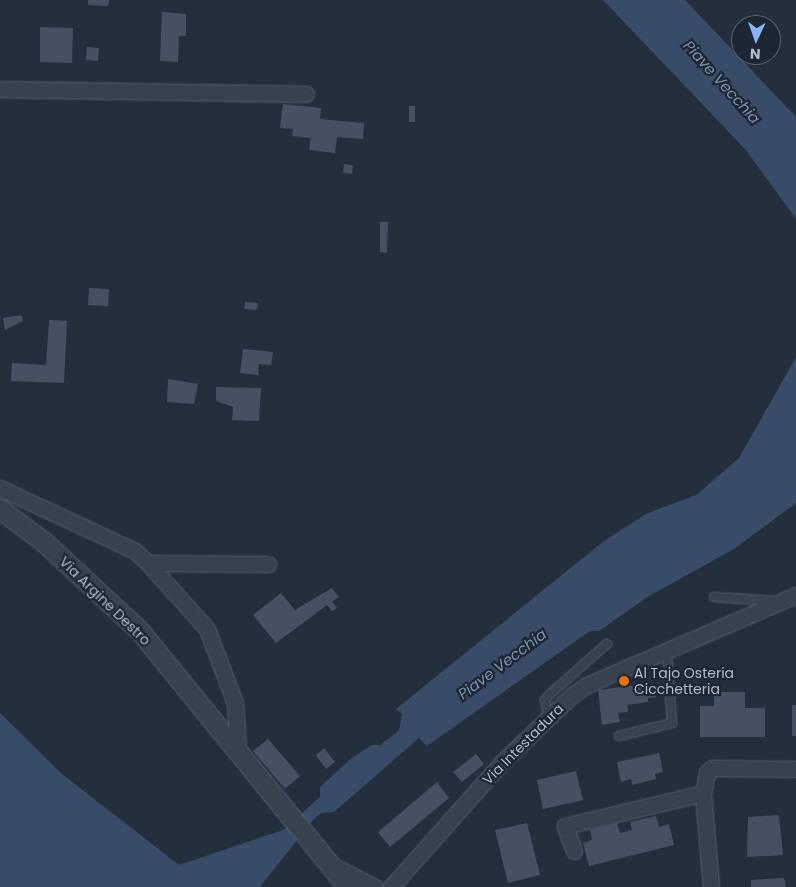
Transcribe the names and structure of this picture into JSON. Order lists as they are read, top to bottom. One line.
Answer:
{"streets":{"street":["Via Argine Destro","Via Intestadura"]},"water":["Piave Vecchia"],"places":["Al Tajo Osteria Cicchetteria"],"north":"bottom"}
